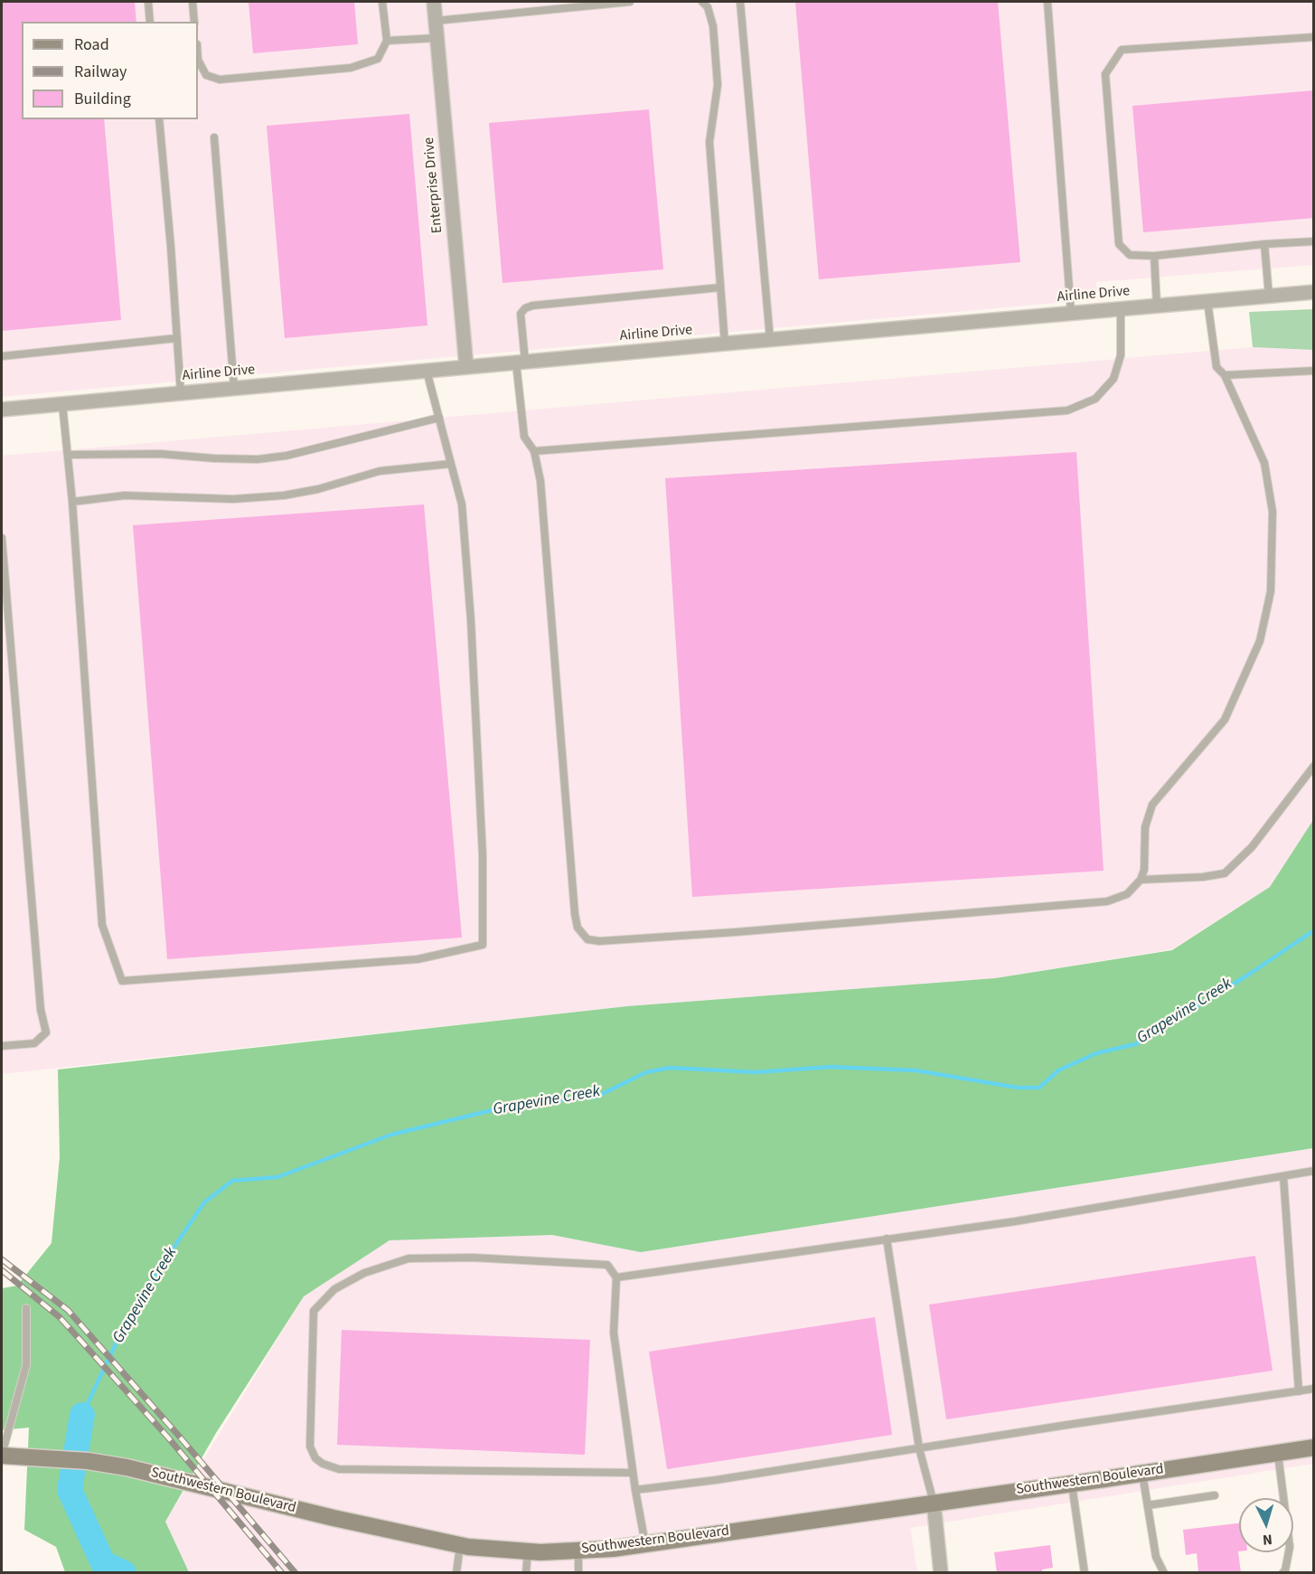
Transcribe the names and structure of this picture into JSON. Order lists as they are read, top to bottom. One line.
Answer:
{"streets":{"street":["Enterprise Drive","Airline Drive","Southwestern Boulevard"]},"crossings":[["Enterprise Drive","Airline Drive"]],"water":["Grapevine Creek"],"legend":["Road","Railway","Building"],"north":"bottom"}
